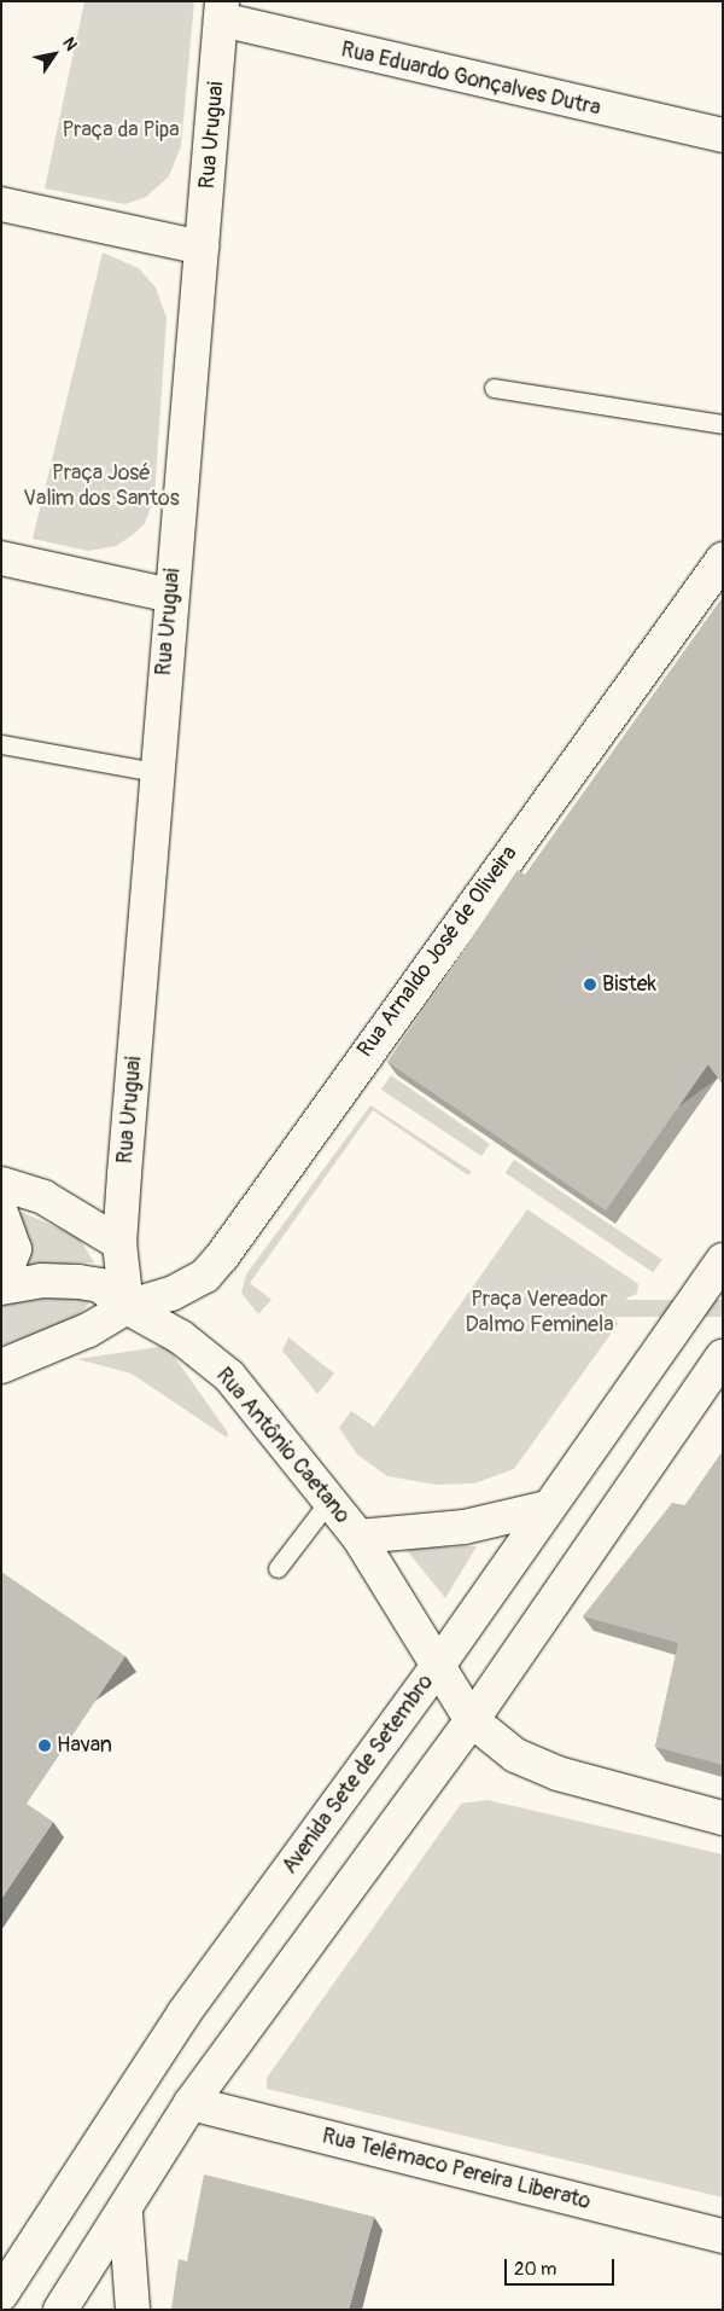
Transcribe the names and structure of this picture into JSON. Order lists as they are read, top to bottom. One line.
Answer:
{"streets":{"main road":["Rua Eduardo Gonçalves Dutra","Rua Uruguai","Rua Arnaldo José de Oliveira","Rua Antônio Caetano","Avenida Sete de Setembro","Rua Telêmaco Pereira Liberato"]},"crossings":[["Rua Eduardo Gonçalves Dutra","Rua Uruguai"],["Rua Arnaldo José de Oliveira","Rua Antônio Caetano"],["Rua Antônio Caetano","Avenida Sete de Setembro"]],"parks":["Praça da Pipa","Praça José Valim dos Santos","Praça Vereador Dalmo Feminela"],"places":["Bistek","Havan"],"scale_bar":"20 m","north":"top right"}
